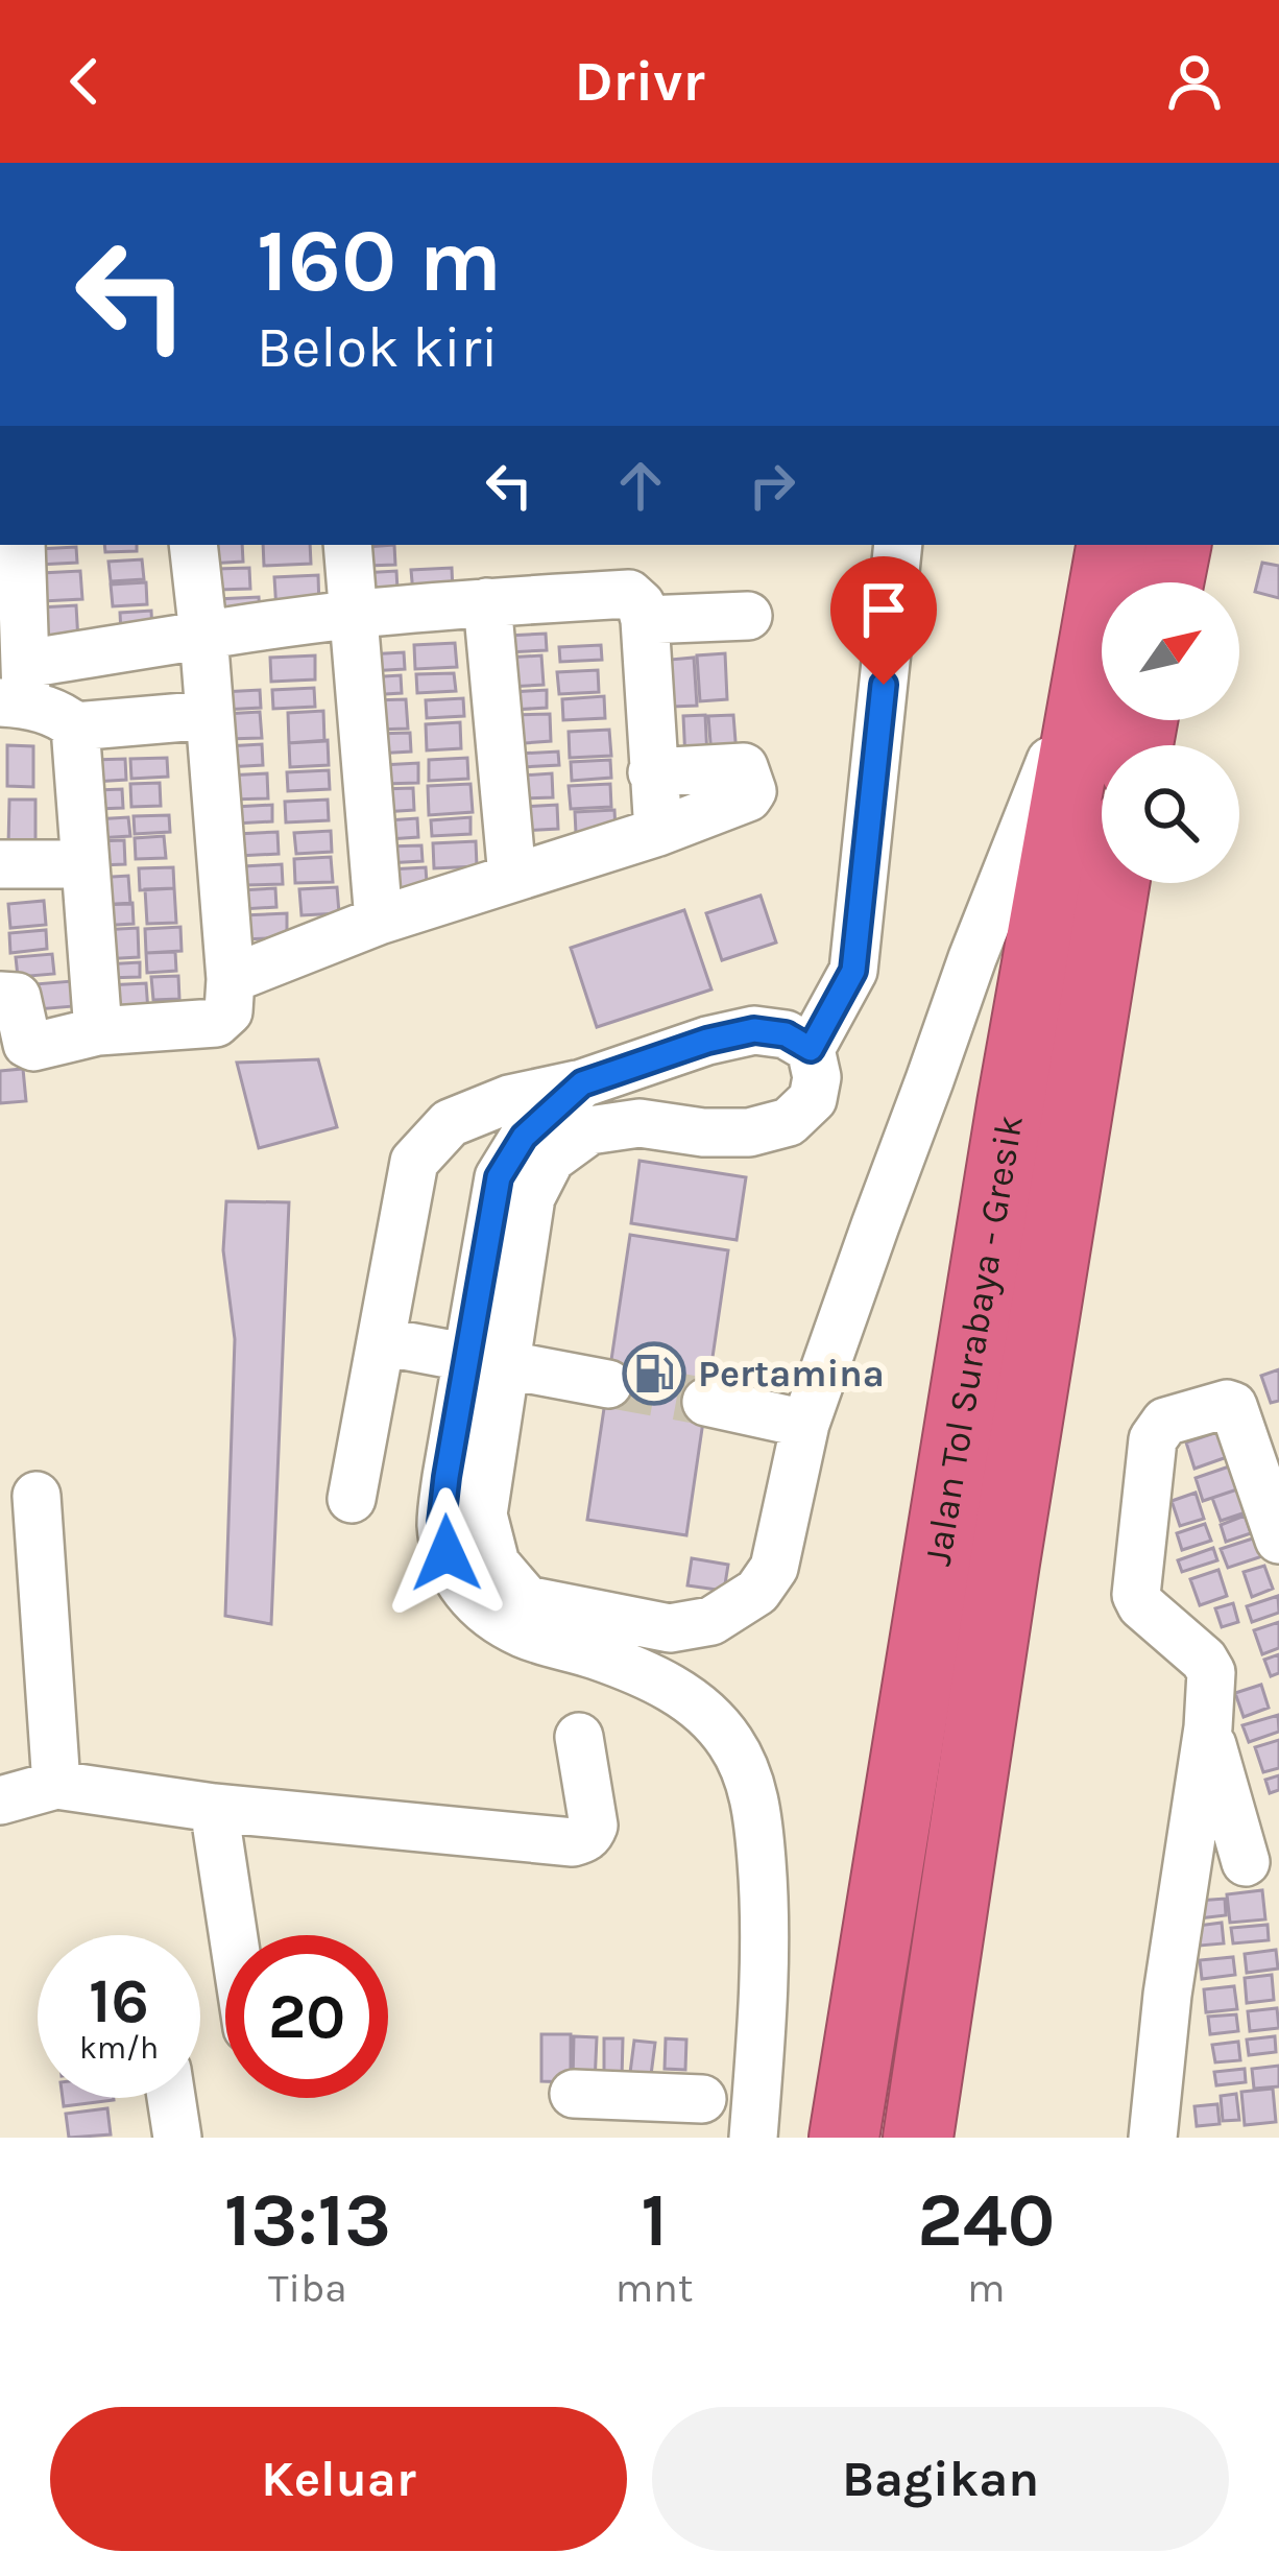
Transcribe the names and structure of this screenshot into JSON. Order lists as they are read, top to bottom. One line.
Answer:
{"streets":{"highway":["Jalan Tol Surabaya - Gresik"]},"places":{"fuel station":["Pertamina"]},"north":"top right","page":{"header":"Drivr","turn":["160 m","Belok kiri"],"speed":"16 km/h","limit":"20","eta":["13:13","Tiba","1","mnt","240","m"],"buttons":["Keluar","Bagikan"]}}
